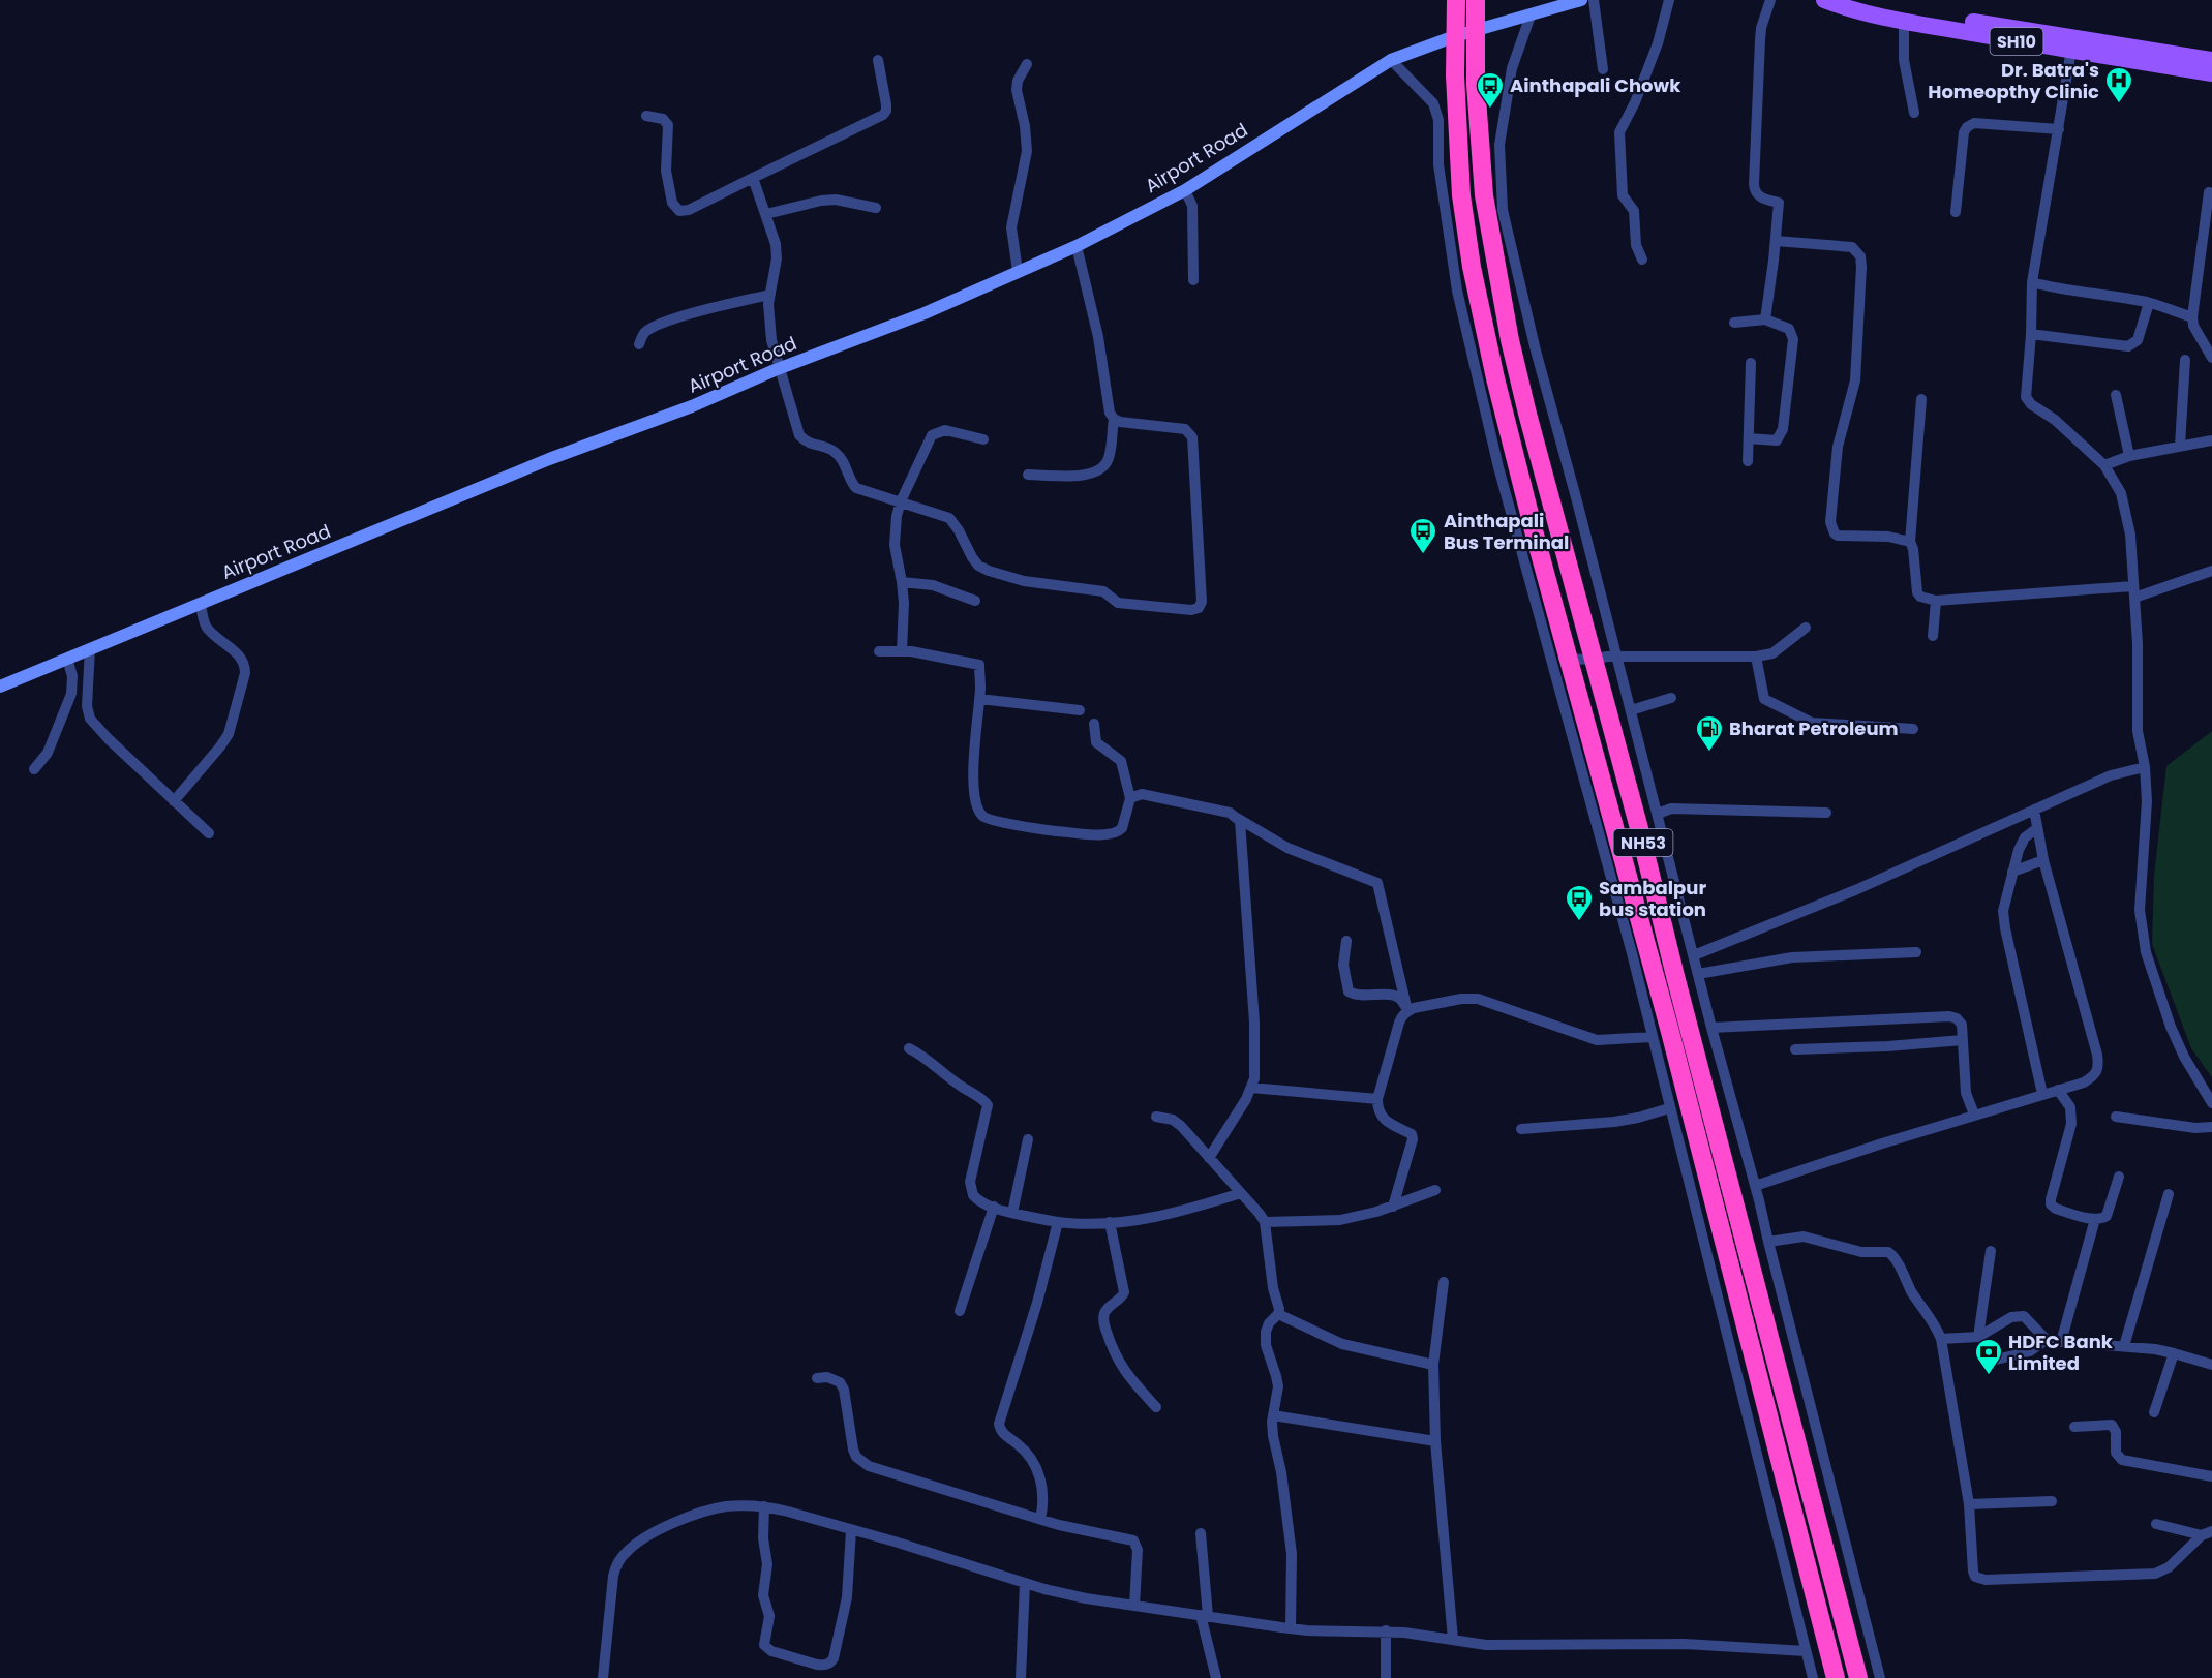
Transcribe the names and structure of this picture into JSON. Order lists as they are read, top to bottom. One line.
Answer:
{"streets":{"highway":["NH53"],"main road":["SH10","Airport Road"]},"crossings":[["Airport Road","NH53"]],"places":{"hospital":["Dr. Batra's Homeopthy Clinic"],"bus stop":["Ainthapali Chowk","Ainthapali Bus Terminal","Sambalpur bus station"],"fuel station":["Bharat Petroleum"],"bank":["HDFC Bank Limited"]}}
